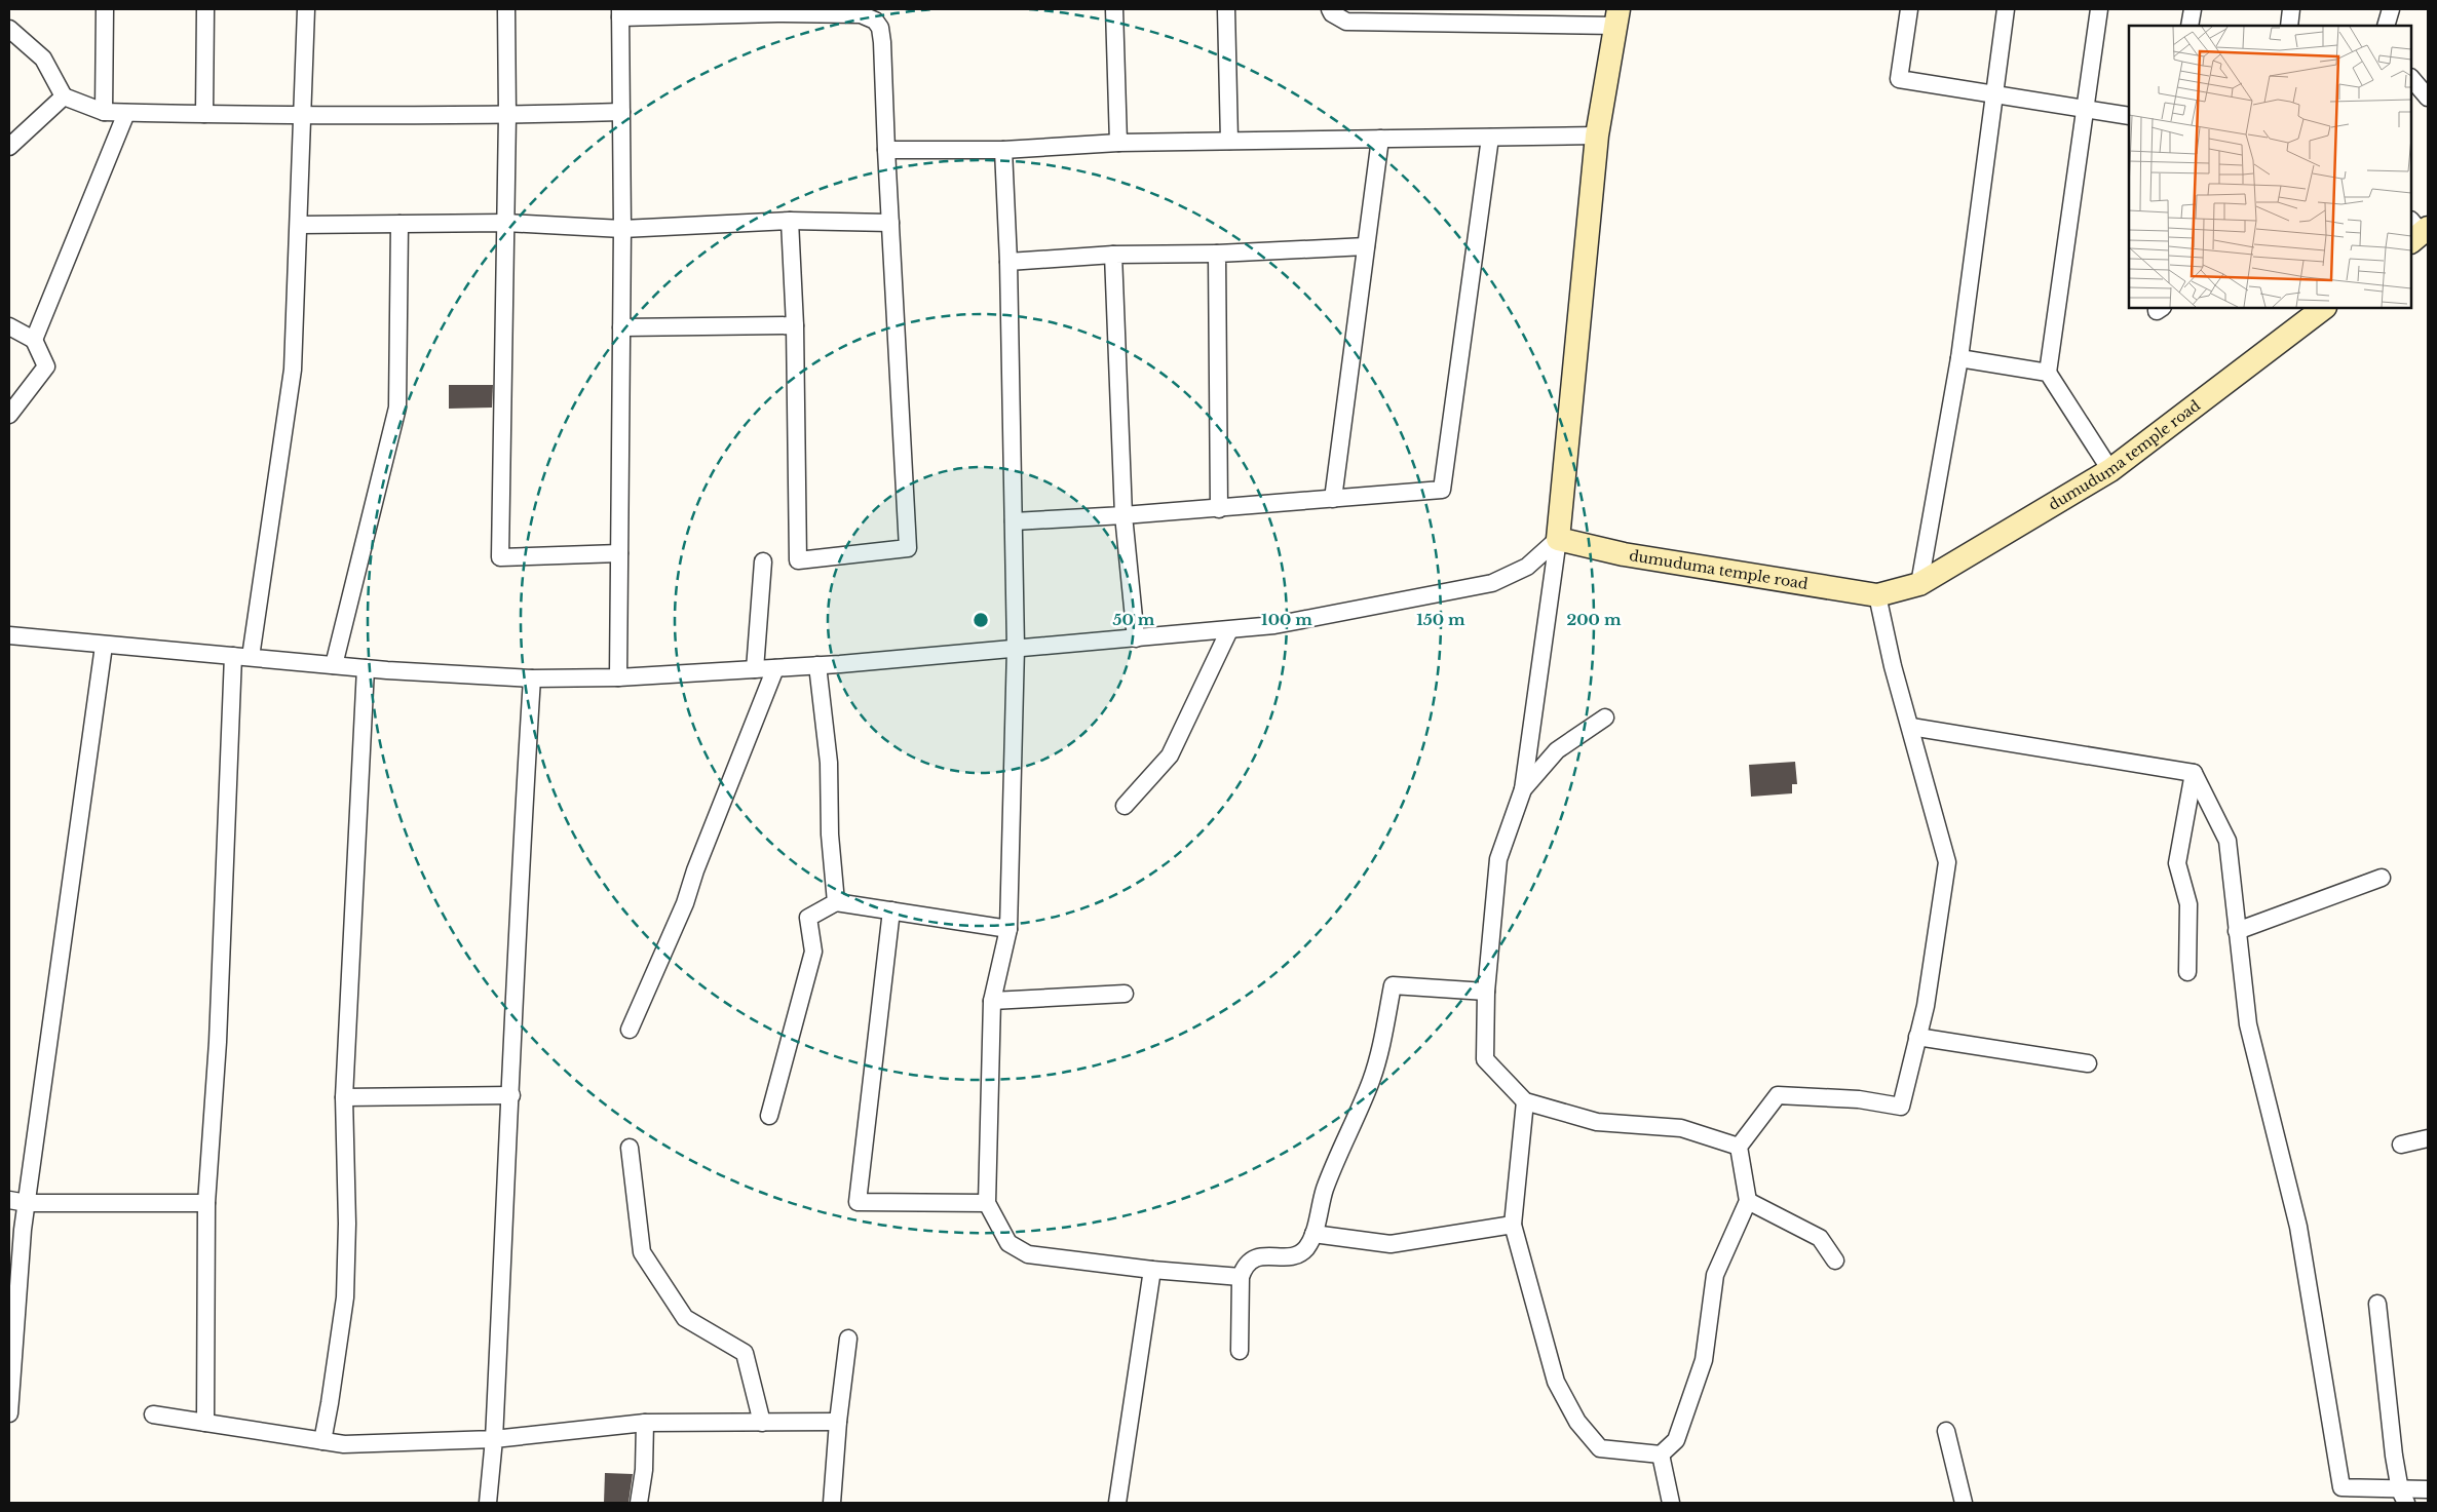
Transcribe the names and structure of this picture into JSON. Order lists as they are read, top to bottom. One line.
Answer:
{"streets":{"street":["dumuduma temple road"]},"rings":["50 m","100 m","150 m","200 m"]}
